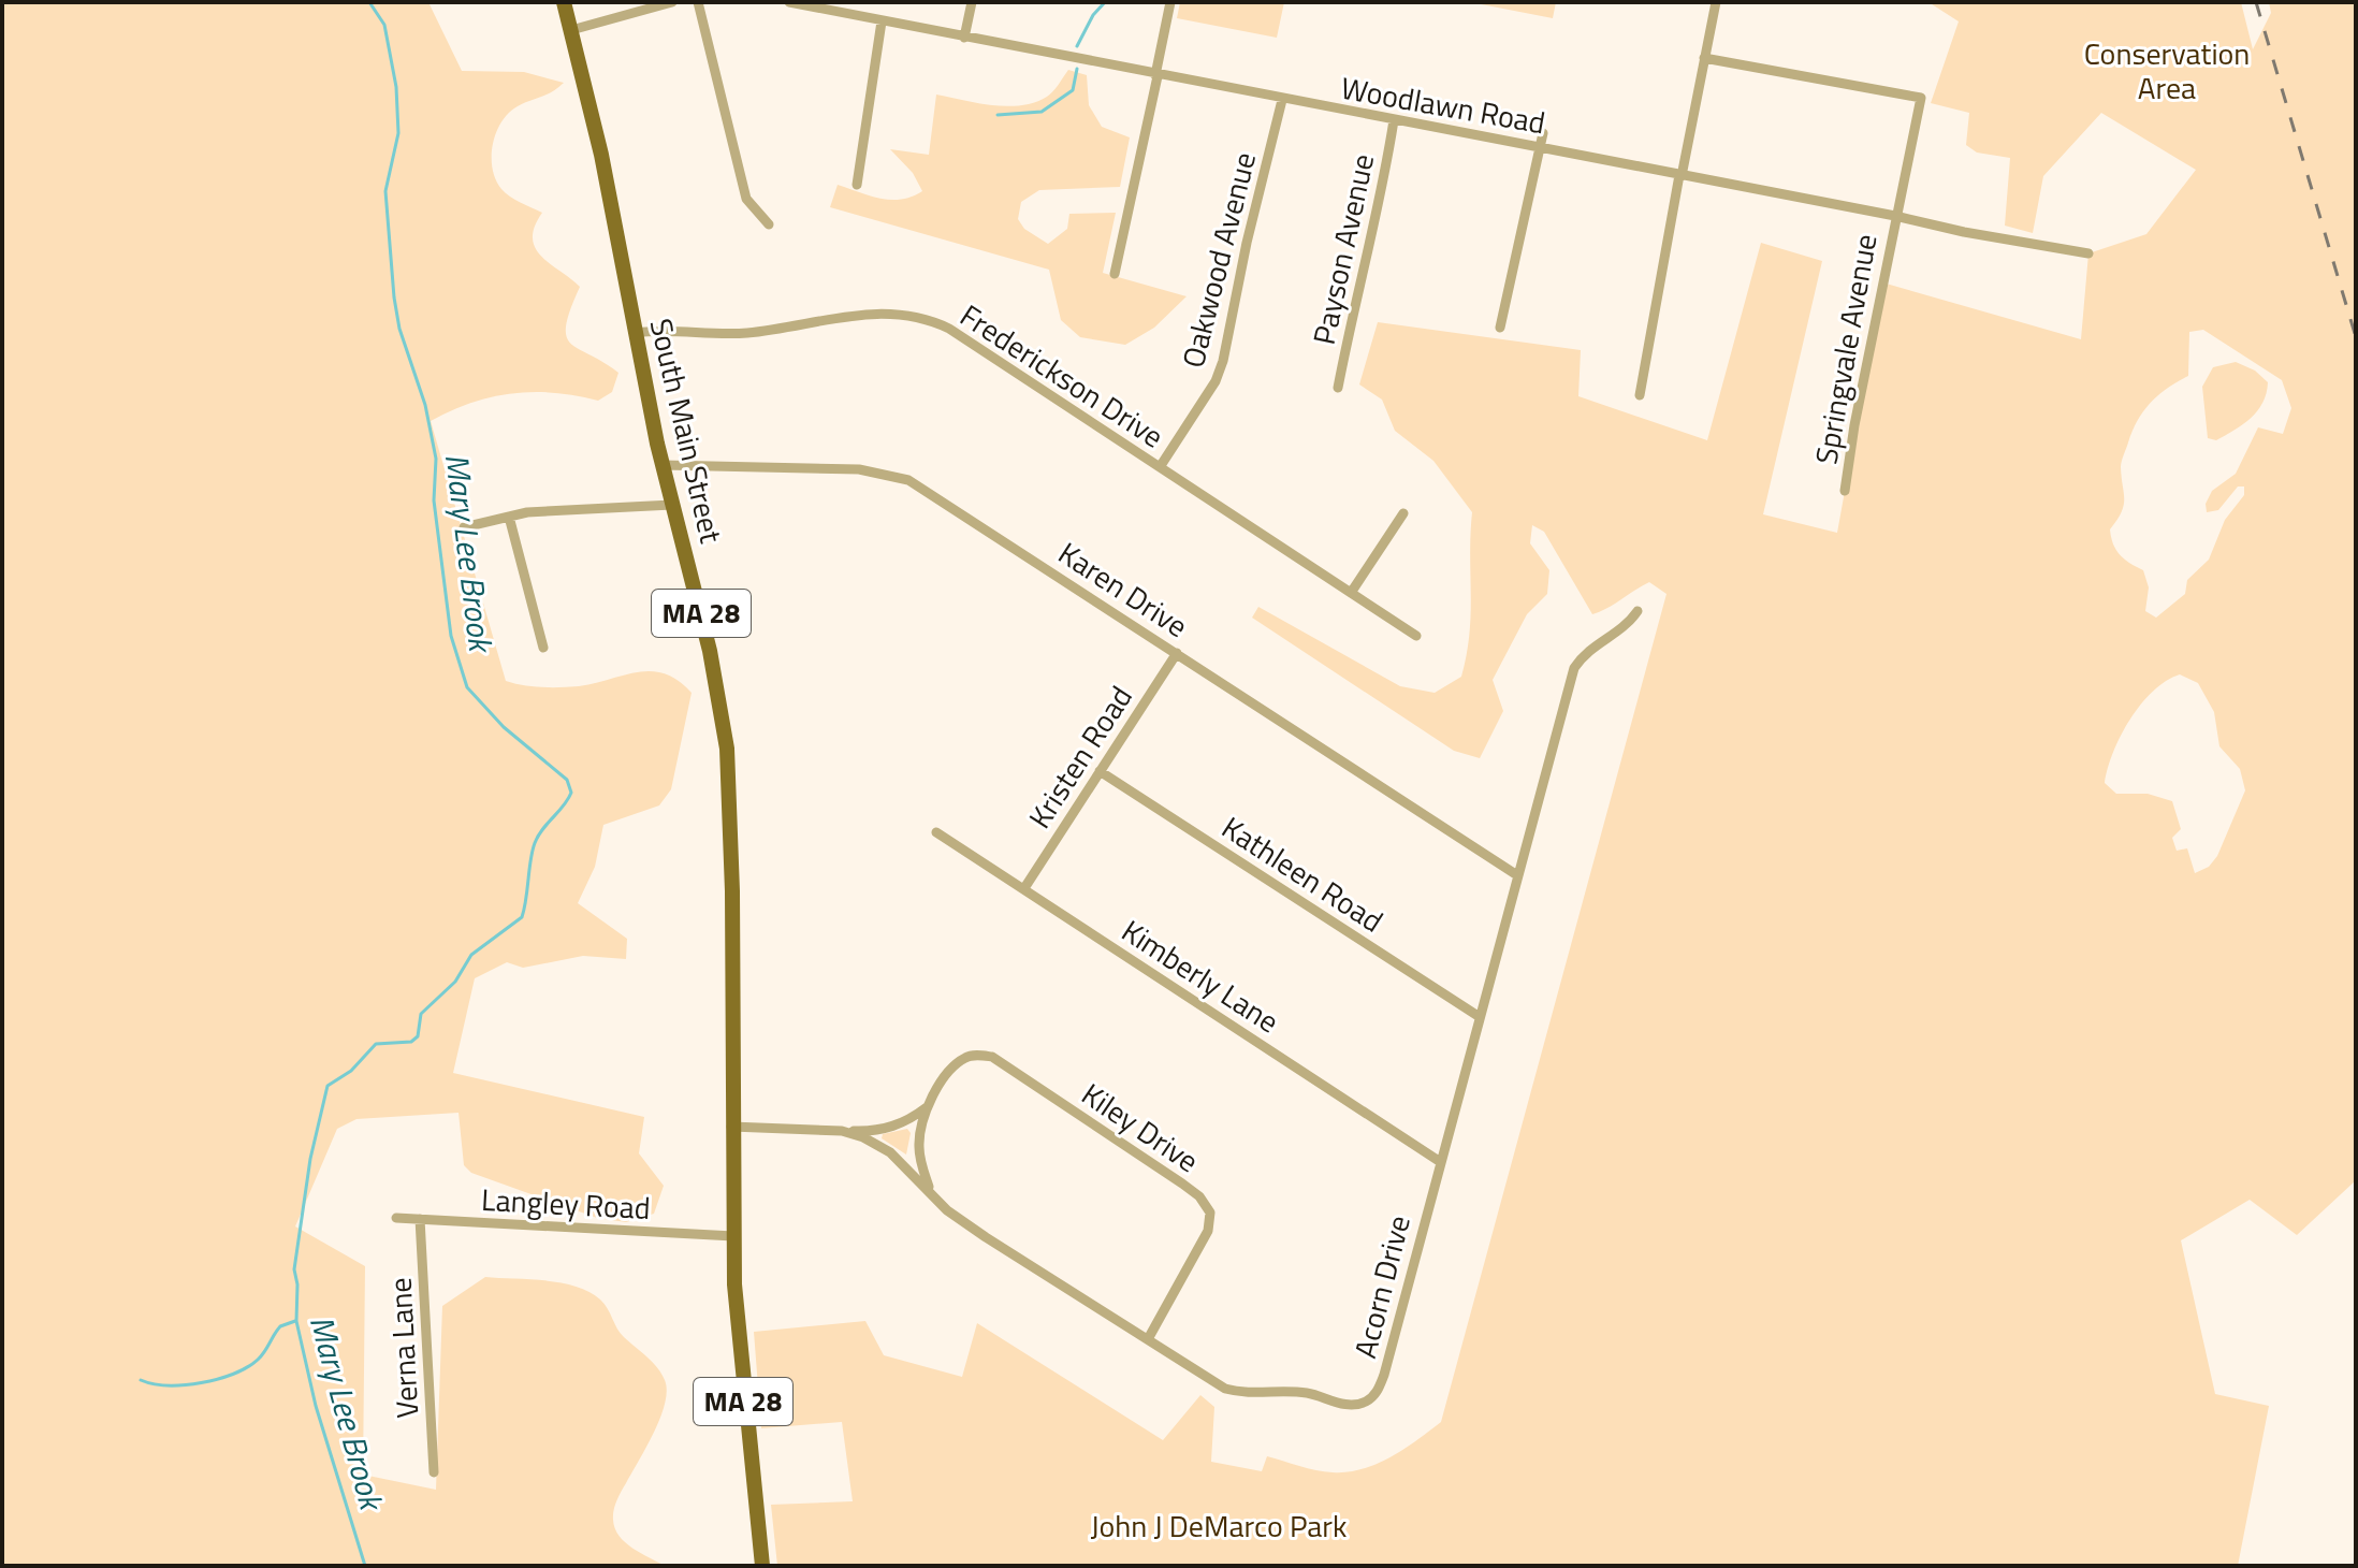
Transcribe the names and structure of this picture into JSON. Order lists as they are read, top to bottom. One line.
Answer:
{"streets":{"main road":["South Main Street","MA 28"],"street":["Woodlawn Road","Payson Avenue","Oakwood Avenue","Springvale Avenue","Frederickson Drive","Karen Drive","Kristen Road","Kathleen Road","Kimberly Lane","Kiley Drive","Langley Road","Acorn Drive","Verna Lane"]},"crossings":[["Woodlawn Road","Payson Avenue"],["Woodlawn Road","Oakwood Avenue"],["Woodlawn Road","Springvale Avenue"],["Oakwood Avenue","Frederickson Drive"],["Frederickson Drive","South Main Street"],["South Main Street","Karen Drive"],["South Main Street","MA 28"],["South Main Street","Langley Road"],["South Main Street","Acorn Drive"],["Karen Drive","Kristen Road"],["Karen Drive","Acorn Drive"],["MA 28","Langley Road"],["Kristen Road","Kathleen Road"],["Kristen Road","Kimberly Lane"],["Kathleen Road","Acorn Drive"],["Kimberly Lane","Acorn Drive"],["Kiley Drive","Acorn Drive"],["Langley Road","Verna Lane"]],"water":["Mary Lee Brook"],"parks":["Conservation Area","John J DeMarco Park"]}
